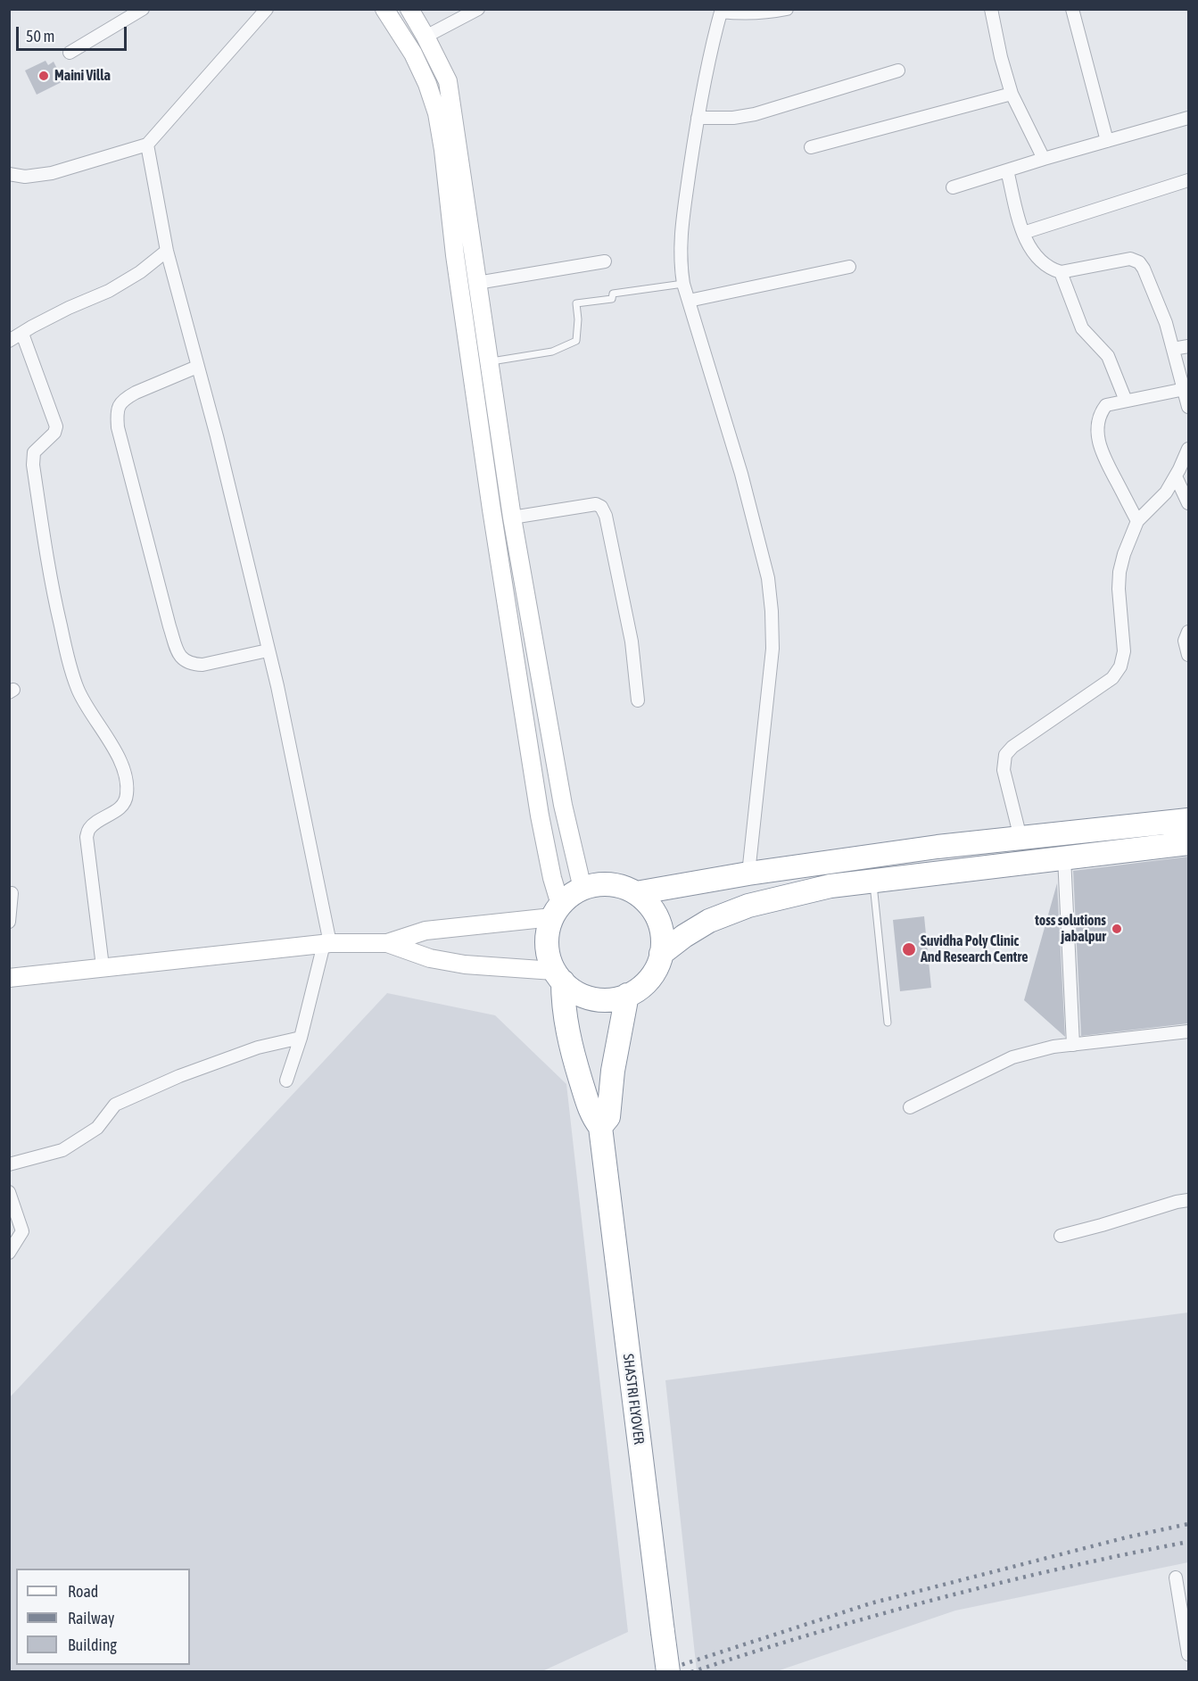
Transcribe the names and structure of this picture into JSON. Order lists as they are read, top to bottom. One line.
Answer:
{"streets":{"highway":["SHASTRI FLYOVER"]},"places":["Maini Villa","toss solutions jabalpur","Suvidha Poly Clinic And Research Centre"],"legend":["Road","Railway","Building"],"scale_bar":"50 m"}
